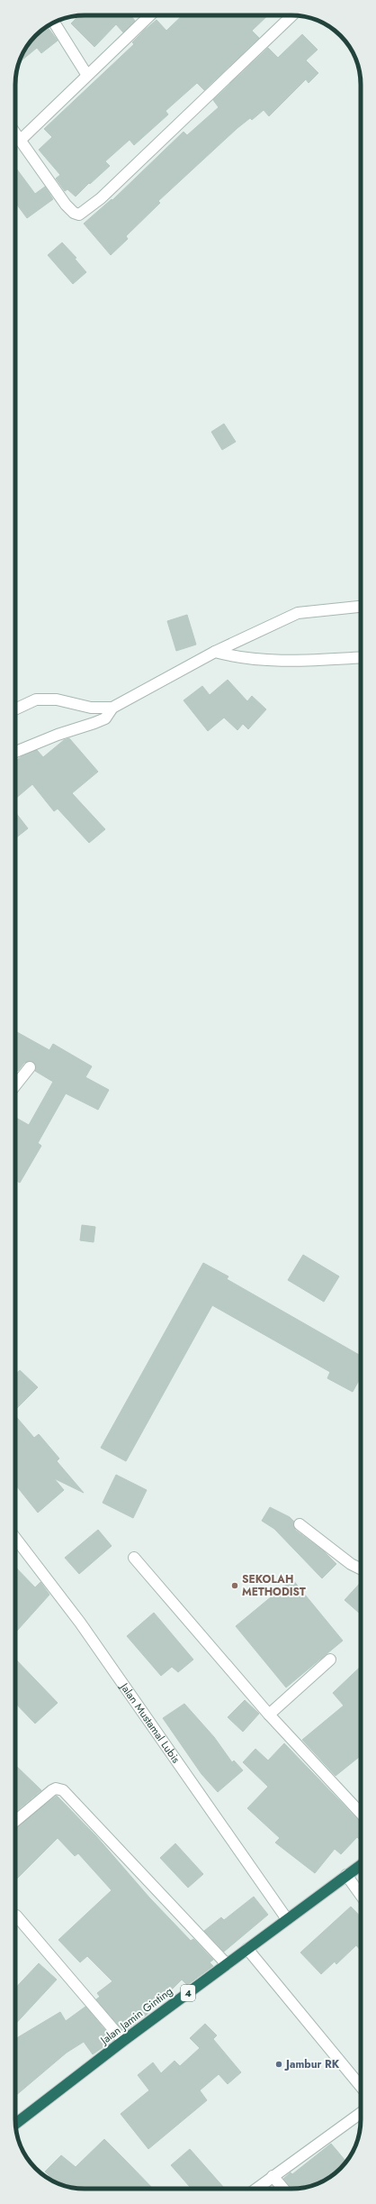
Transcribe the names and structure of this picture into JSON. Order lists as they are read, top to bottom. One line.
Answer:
{"streets":{"highway":["4","Jalan Jamin Ginting"],"street":["Jalan Mustamal Lubis"]},"crossings":[["Jalan Mustamal Lubis","Jalan Jamin Ginting"]],"places":["SEKOLAH METHODIST","Jambur RK"]}
